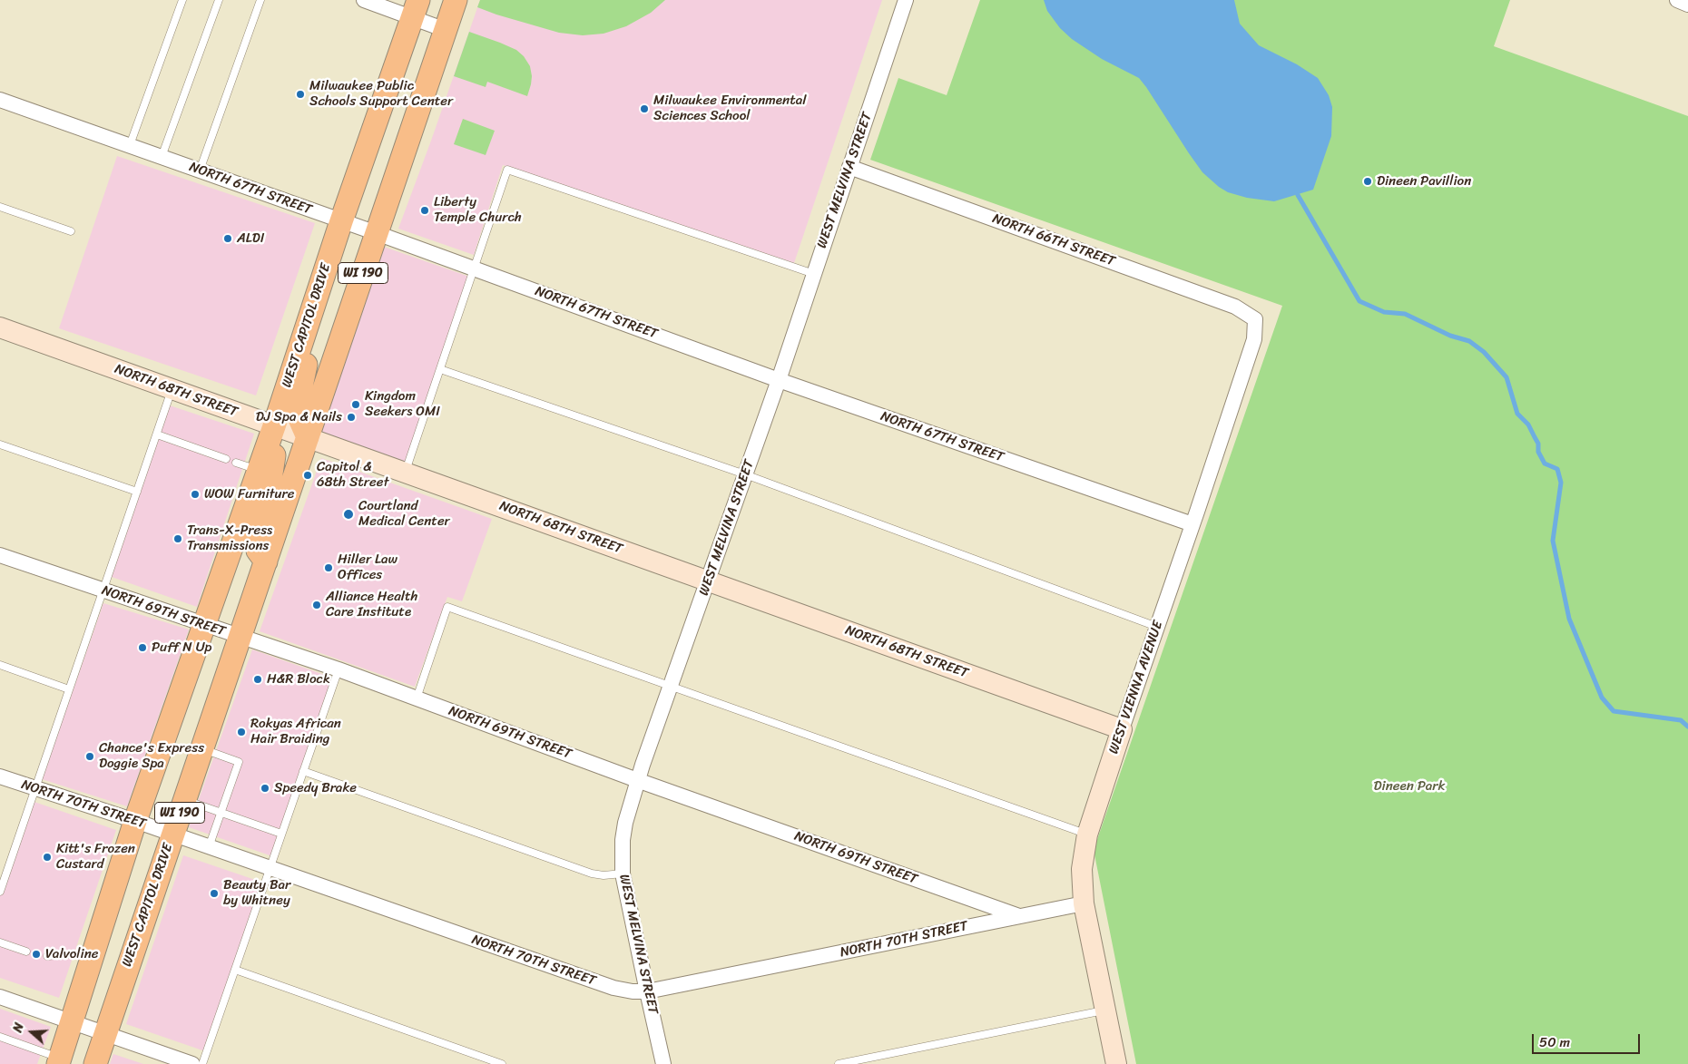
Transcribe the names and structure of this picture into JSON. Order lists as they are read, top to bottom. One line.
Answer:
{"streets":{"main road":["WI 190","WEST CAPITOL DRIVE"],"street":["WEST MELVINA STREET","NORTH 67TH STREET","NORTH 66TH STREET","NORTH 68TH STREET","NORTH 69TH STREET","WEST VIENNA AVENUE","NORTH 70TH STREET"]},"crossings":[["WEST MELVINA STREET","NORTH 67TH STREET"],["WEST MELVINA STREET","NORTH 66TH STREET"],["WEST MELVINA STREET","NORTH 68TH STREET"],["WEST MELVINA STREET","NORTH 69TH STREET"],["WEST MELVINA STREET","NORTH 70TH STREET"],["NORTH 67TH STREET","WEST CAPITOL DRIVE"],["NORTH 67TH STREET","WEST VIENNA AVENUE"],["NORTH 66TH STREET","WEST VIENNA AVENUE"],["WEST CAPITOL DRIVE","NORTH 68TH STREET"],["WEST CAPITOL DRIVE","NORTH 69TH STREET"],["WEST CAPITOL DRIVE","NORTH 70TH STREET"],["NORTH 68TH STREET","WEST VIENNA AVENUE"],["NORTH 69TH STREET","NORTH 70TH STREET"],["WEST VIENNA AVENUE","NORTH 70TH STREET"]],"parks":["Dineen Park"],"places":["Milwaukee Public Schools Support Center","Milwaukee Environmental Sciences School","Dineen Pavillion","Liberty Temple Church","ALDI","Kingdom Seekers OMI","DJ Spa & Nails","Capitol & 68th Street","WOW Furniture","Courtland Medical Center","Trans-X-Press Transmissions","Hiller Law Offices","Alliance Health Care Institute","Puff N Up","H&R Block","Rokyas African Hair Braiding","Chance's Express Doggie Spa","Speedy Brake","Kitt's Frozen Custard","Beauty Bar by Whitney","Valvoline"],"scale_bar":"50 m","north":"left"}
